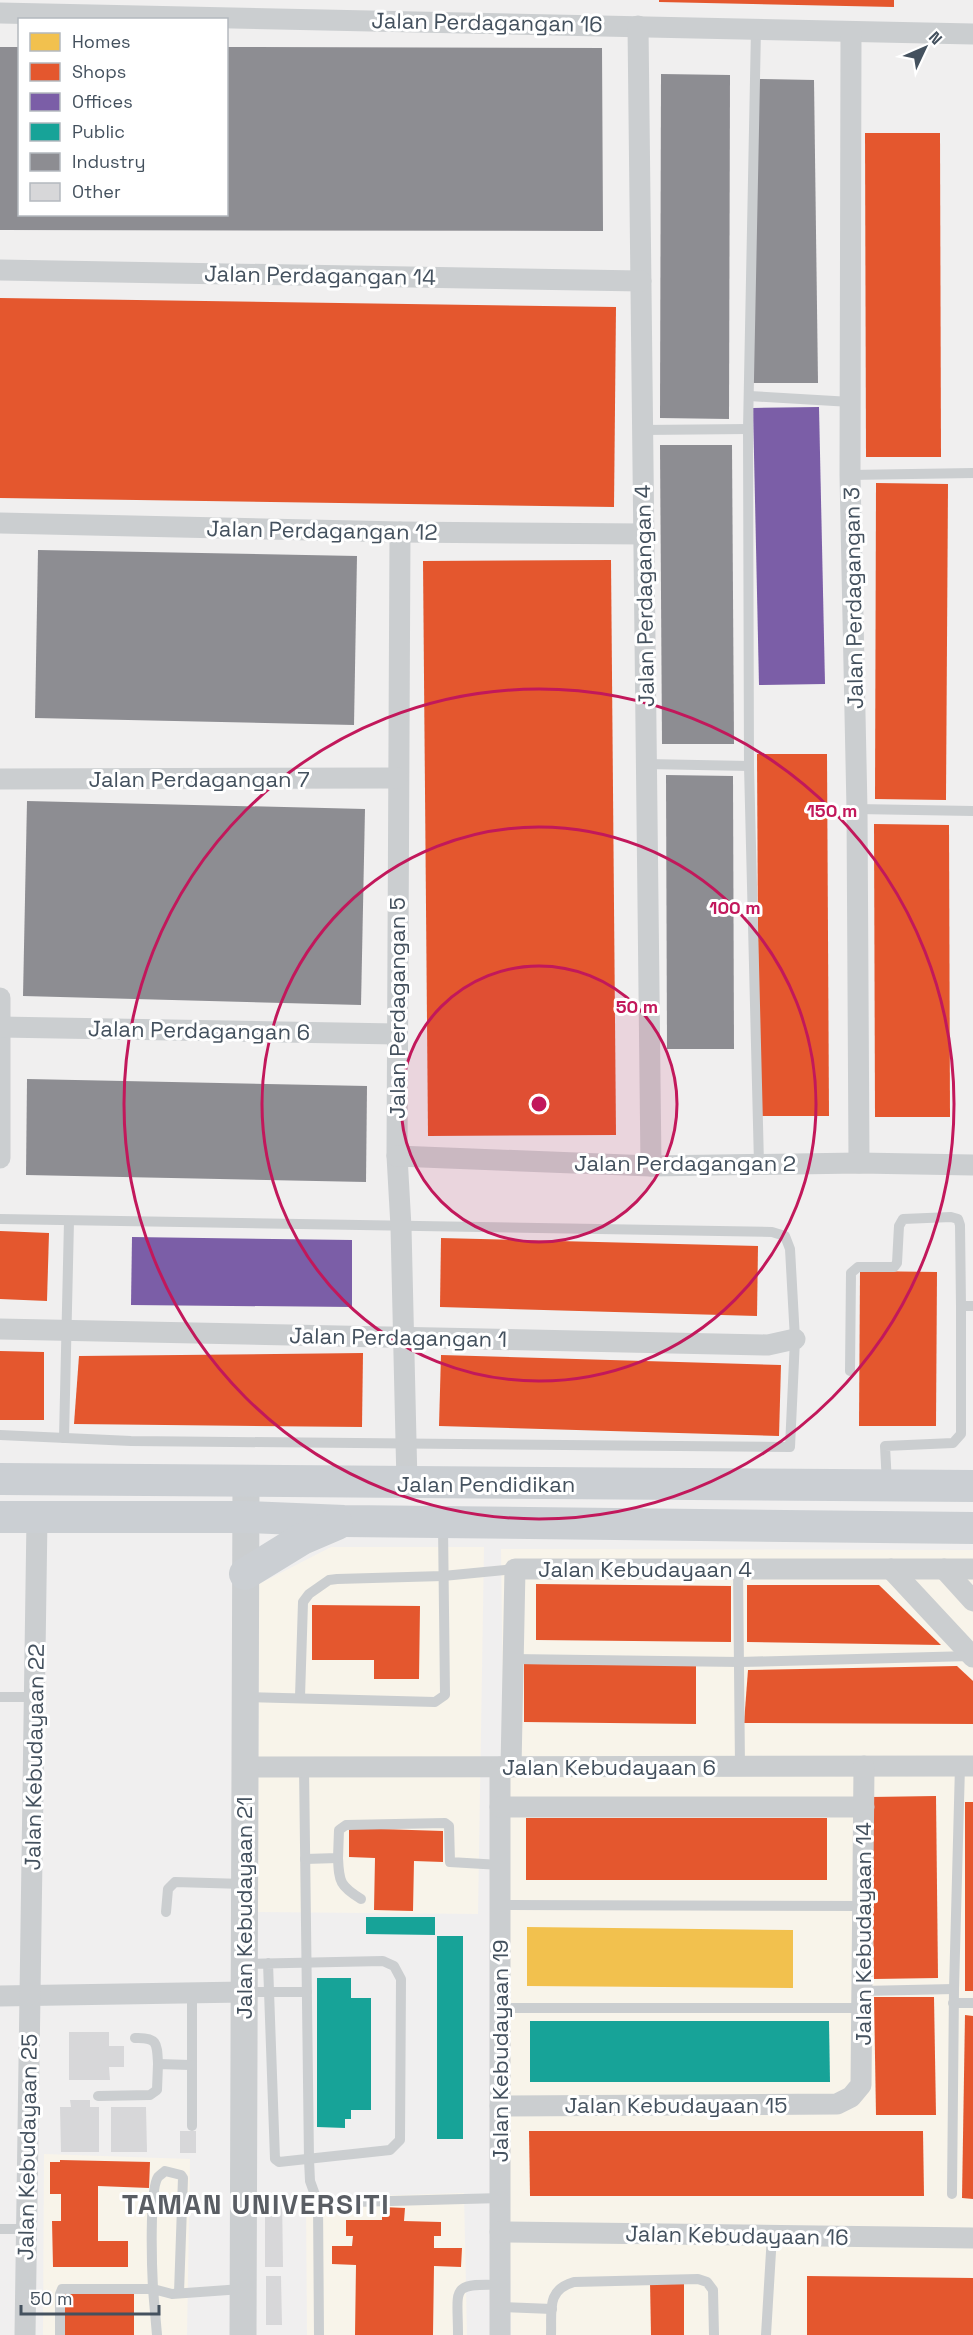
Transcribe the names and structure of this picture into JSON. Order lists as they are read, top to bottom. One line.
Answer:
{"streets":{"main road":["Jalan Pendidikan"],"street":["Jalan Perdagangan 16","Jalan Perdagangan 14","Jalan Perdagangan 12","Jalan Perdagangan 4","Jalan Perdagangan 3","Jalan Perdagangan 7","Jalan Perdagangan 5","Jalan Perdagangan 6","Jalan Perdagangan 2","Jalan Perdagangan 1","Jalan Kebudayaan 4","Jalan Kebudayaan 22","Jalan Kebudayaan 6","Jalan Kebudayaan 21","Jalan Kebudayaan 14","Jalan Kebudayaan 19","Jalan Kebudayaan 15","Jalan Kebudayaan 25","Jalan Kebudayaan 16"]},"crossings":[["Jalan Perdagangan 16","Jalan Perdagangan 4"],["Jalan Perdagangan 16","Jalan Perdagangan 3"],["Jalan Perdagangan 14","Jalan Perdagangan 4"],["Jalan Perdagangan 12","Jalan Perdagangan 4"],["Jalan Perdagangan 12","Jalan Perdagangan 5"],["Jalan Perdagangan 4","Jalan Perdagangan 2"],["Jalan Perdagangan 3","Jalan Perdagangan 2"],["Jalan Perdagangan 7","Jalan Perdagangan 5"],["Jalan Perdagangan 5","Jalan Perdagangan 6"],["Jalan Perdagangan 5","Jalan Perdagangan 2"],["Jalan Perdagangan 5","Jalan Perdagangan 1"],["Jalan Perdagangan 5","Jalan Pendidikan"],["Jalan Pendidikan","Jalan Kebudayaan 22"],["Jalan Pendidikan","Jalan Kebudayaan 21"],["Jalan Kebudayaan 4","Jalan Kebudayaan 6"],["Jalan Kebudayaan 4","Jalan Kebudayaan 19"],["Jalan Kebudayaan 22","Jalan Kebudayaan 25"],["Jalan Kebudayaan 6","Jalan Kebudayaan 21"],["Jalan Kebudayaan 6","Jalan Kebudayaan 14"],["Jalan Kebudayaan 6","Jalan Kebudayaan 19"],["Jalan Kebudayaan 14","Jalan Kebudayaan 15"],["Jalan Kebudayaan 19","Jalan Kebudayaan 15"],["Jalan Kebudayaan 19","Jalan Kebudayaan 16"]],"districts":["TAMAN UNIVERSITI"],"legend":["Homes","Shops","Offices","Public","Industry","Other"],"scale_bar":"50 m","north":"top right","rings":["150 m","100 m","50 m"]}
